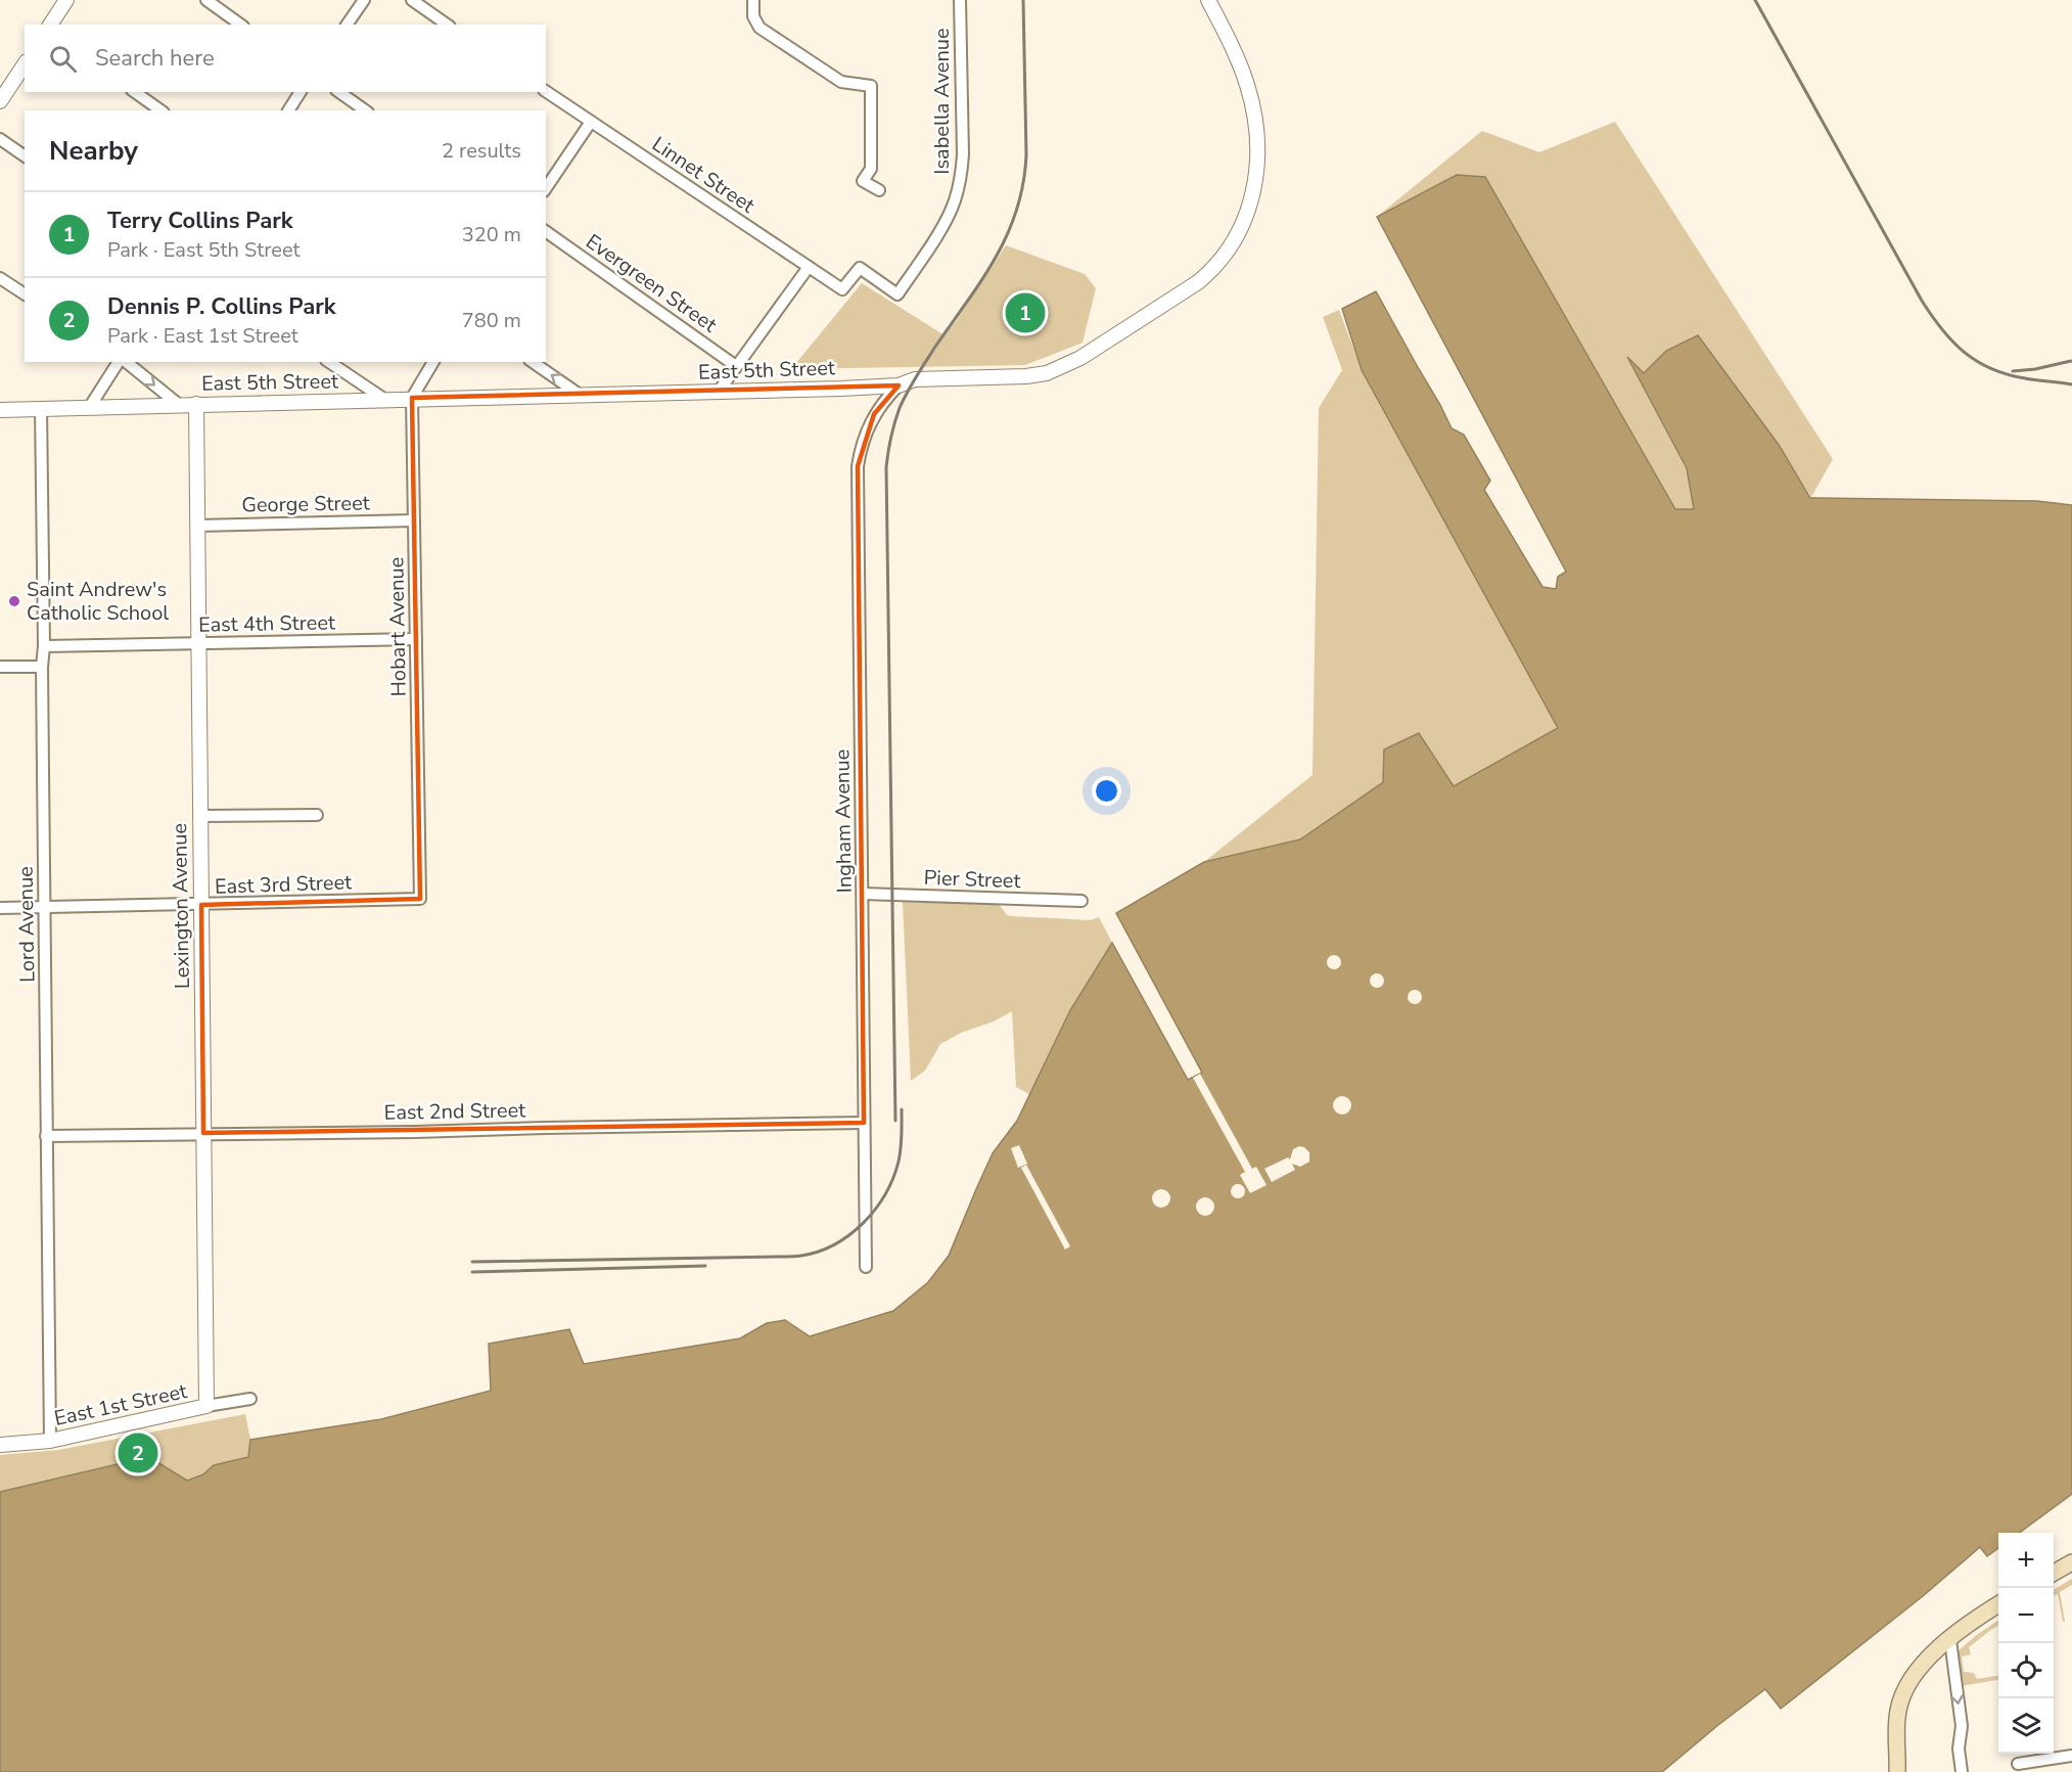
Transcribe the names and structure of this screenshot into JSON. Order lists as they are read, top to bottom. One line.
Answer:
{"streets":{"street":["Isabella Avenue","Linnet Street","Evergreen Street","East 5th Street","George Street","East 4th Street","Hobart Avenue","Ingham Avenue","Pier Street","East 3rd Street","Lexington Avenue","Lord Avenue","East 2nd Street","East 1st Street"]},"crossings":[["Isabella Avenue","Linnet Street"],["East 5th Street","Hobart Avenue"],["East 5th Street","Ingham Avenue"],["East 5th Street","Lexington Avenue"],["East 5th Street","Lord Avenue"],["George Street","Hobart Avenue"],["George Street","Lexington Avenue"],["East 4th Street","Hobart Avenue"],["East 4th Street","Lexington Avenue"],["East 4th Street","Lord Avenue"],["Hobart Avenue","East 3rd Street"],["Ingham Avenue","Pier Street"],["Ingham Avenue","East 2nd Street"],["East 3rd Street","Lexington Avenue"],["East 3rd Street","Lord Avenue"],["Lexington Avenue","East 2nd Street"],["Lexington Avenue","East 1st Street"],["Lord Avenue","East 2nd Street"],["Lord Avenue","East 1st Street"]],"places":["Saint Andrew's Catholic School"],"page":{"search":"Search here","heading":["Nearby","2 results"],"list":[{"mark":"1","name":"Terry Collins Park","note":"Park · East 5th Street","value":"320 m"},{"mark":"2","name":"Dennis P. Collins Park","note":"Park · East 1st Street","value":"780 m"}],"pins":["1","2"],"map_buttons":["+","−"]}}
